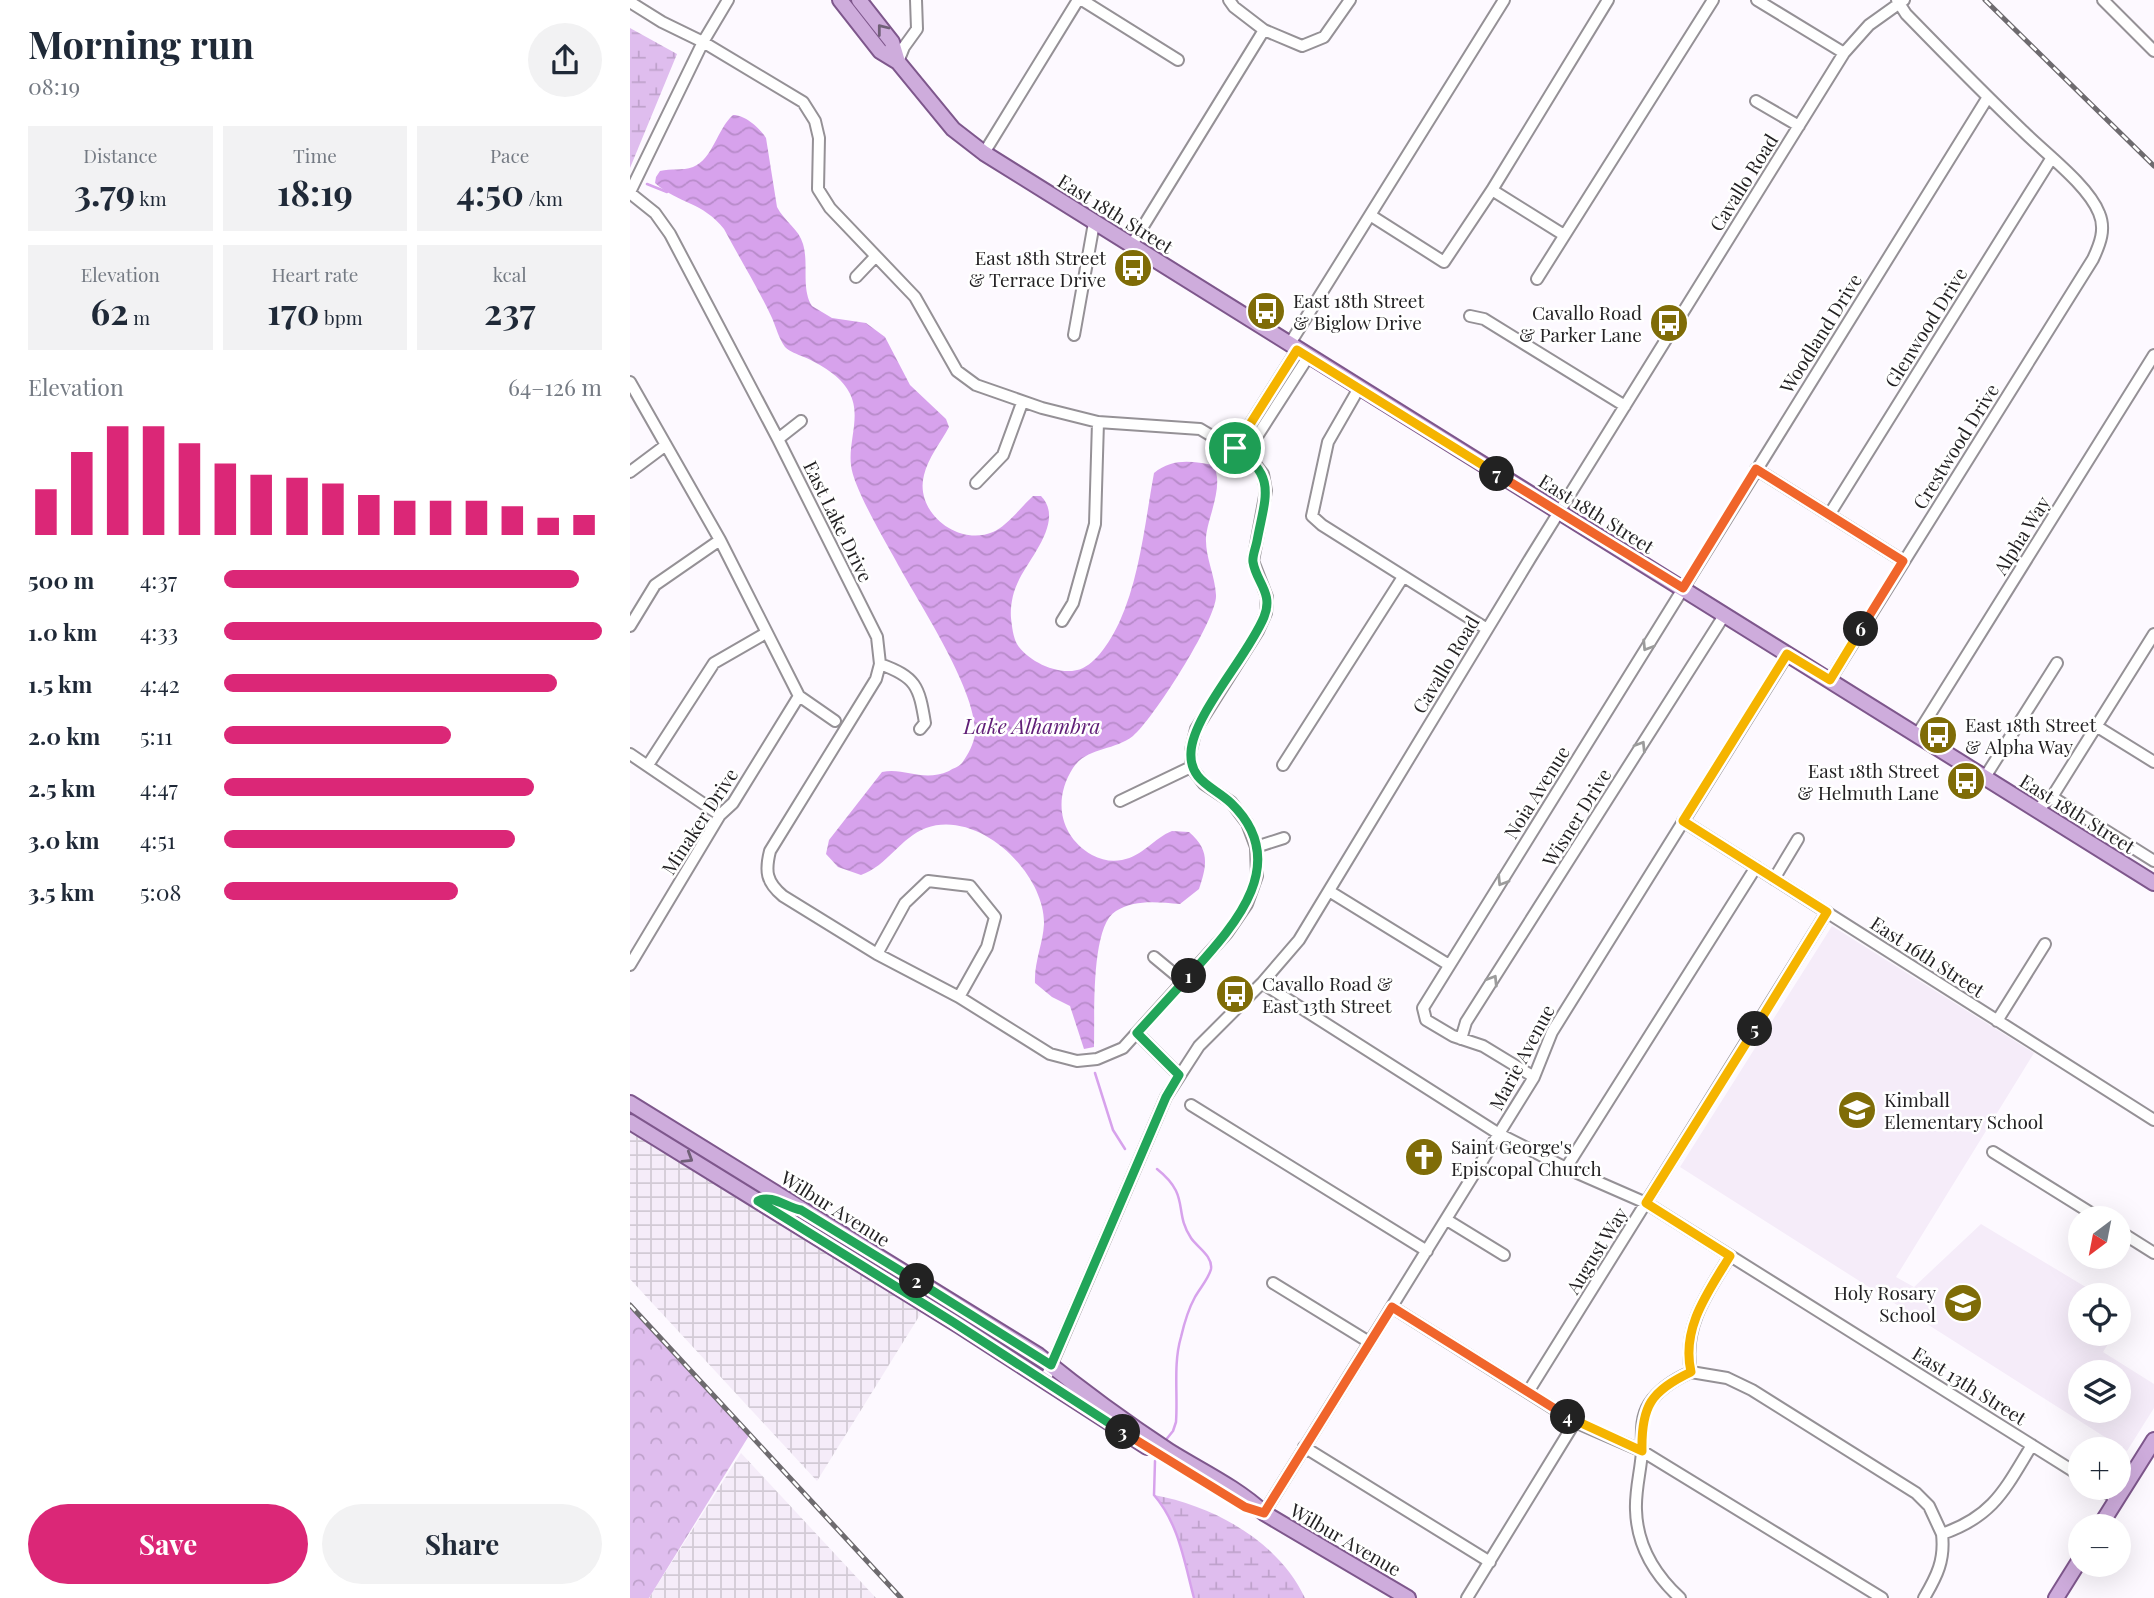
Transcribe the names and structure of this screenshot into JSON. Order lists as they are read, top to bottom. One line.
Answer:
{"streets":{"main road":["East 18th Street","Wilbur Avenue"],"street":["Cavallo Road","Glenwood Drive","Woodland Drive","Crestwood Drive","East Lake Drive","Alpha Way","Noia Avenue","Wisner Drive","Minaker Drive","East 16th Street","Marie Avenue","August Way","East 13th Street"]},"crossings":[["Cavallo Road","East 18th Street"],["Cavallo Road","Wilbur Avenue"],["Cavallo Road","East 13th Street"],["East 18th Street","Woodland Drive"],["East 18th Street","Crestwood Drive"],["East 18th Street","Alpha Way"],["East 18th Street","Noia Avenue"],["East 18th Street","Wisner Drive"],["East 18th Street","Marie Avenue"],["Glenwood Drive","Crestwood Drive"],["Woodland Drive","Noia Avenue"],["Noia Avenue","Wisner Drive"],["East 16th Street","Marie Avenue"],["East 16th Street","August Way"],["Marie Avenue","Wilbur Avenue"],["Marie Avenue","East 13th Street"],["August Way","East 13th Street"]],"one_way":["Noia Avenue","Wisner Drive"],"water":["Lake Alhambra"],"places":{"bus stop":["East 18th Street & Terrace Drive","East 18th Street & Biglow Drive","Cavallo Road & Parker Lane","East 18th Street & Alpha Way","East 18th Street & Helmuth Lane","Cavallo Road & East 13th Street"],"school or university":["Kimball Elementary School","Holy Rosary School"],"church":["Saint George's Episcopal Church"]},"north":"bottom left","page":{"heading":["Morning run","08:19"],"stats":[["Distance","3.79 km"],["Time","18:19"],["Pace","4:50 /km"],["Elevation","62 m"],["Heart rate","170 bpm"],["kcal","237"]],"chart":["Elevation","64–126 m"],"pins":["7","6","1","5","2","4","3"],"list":[{"name":"500 m","note":"4:37"},{"name":"1.0 km","note":"4:33"},{"name":"1.5 km","note":"4:42"},{"name":"2.0 km","note":"5:11"},{"name":"2.5 km","note":"4:47"},{"name":"3.0 km","note":"4:51"},{"name":"3.5 km","note":"5:08"}],"map_buttons":["+","−"],"buttons":["Save","Share"]}}
